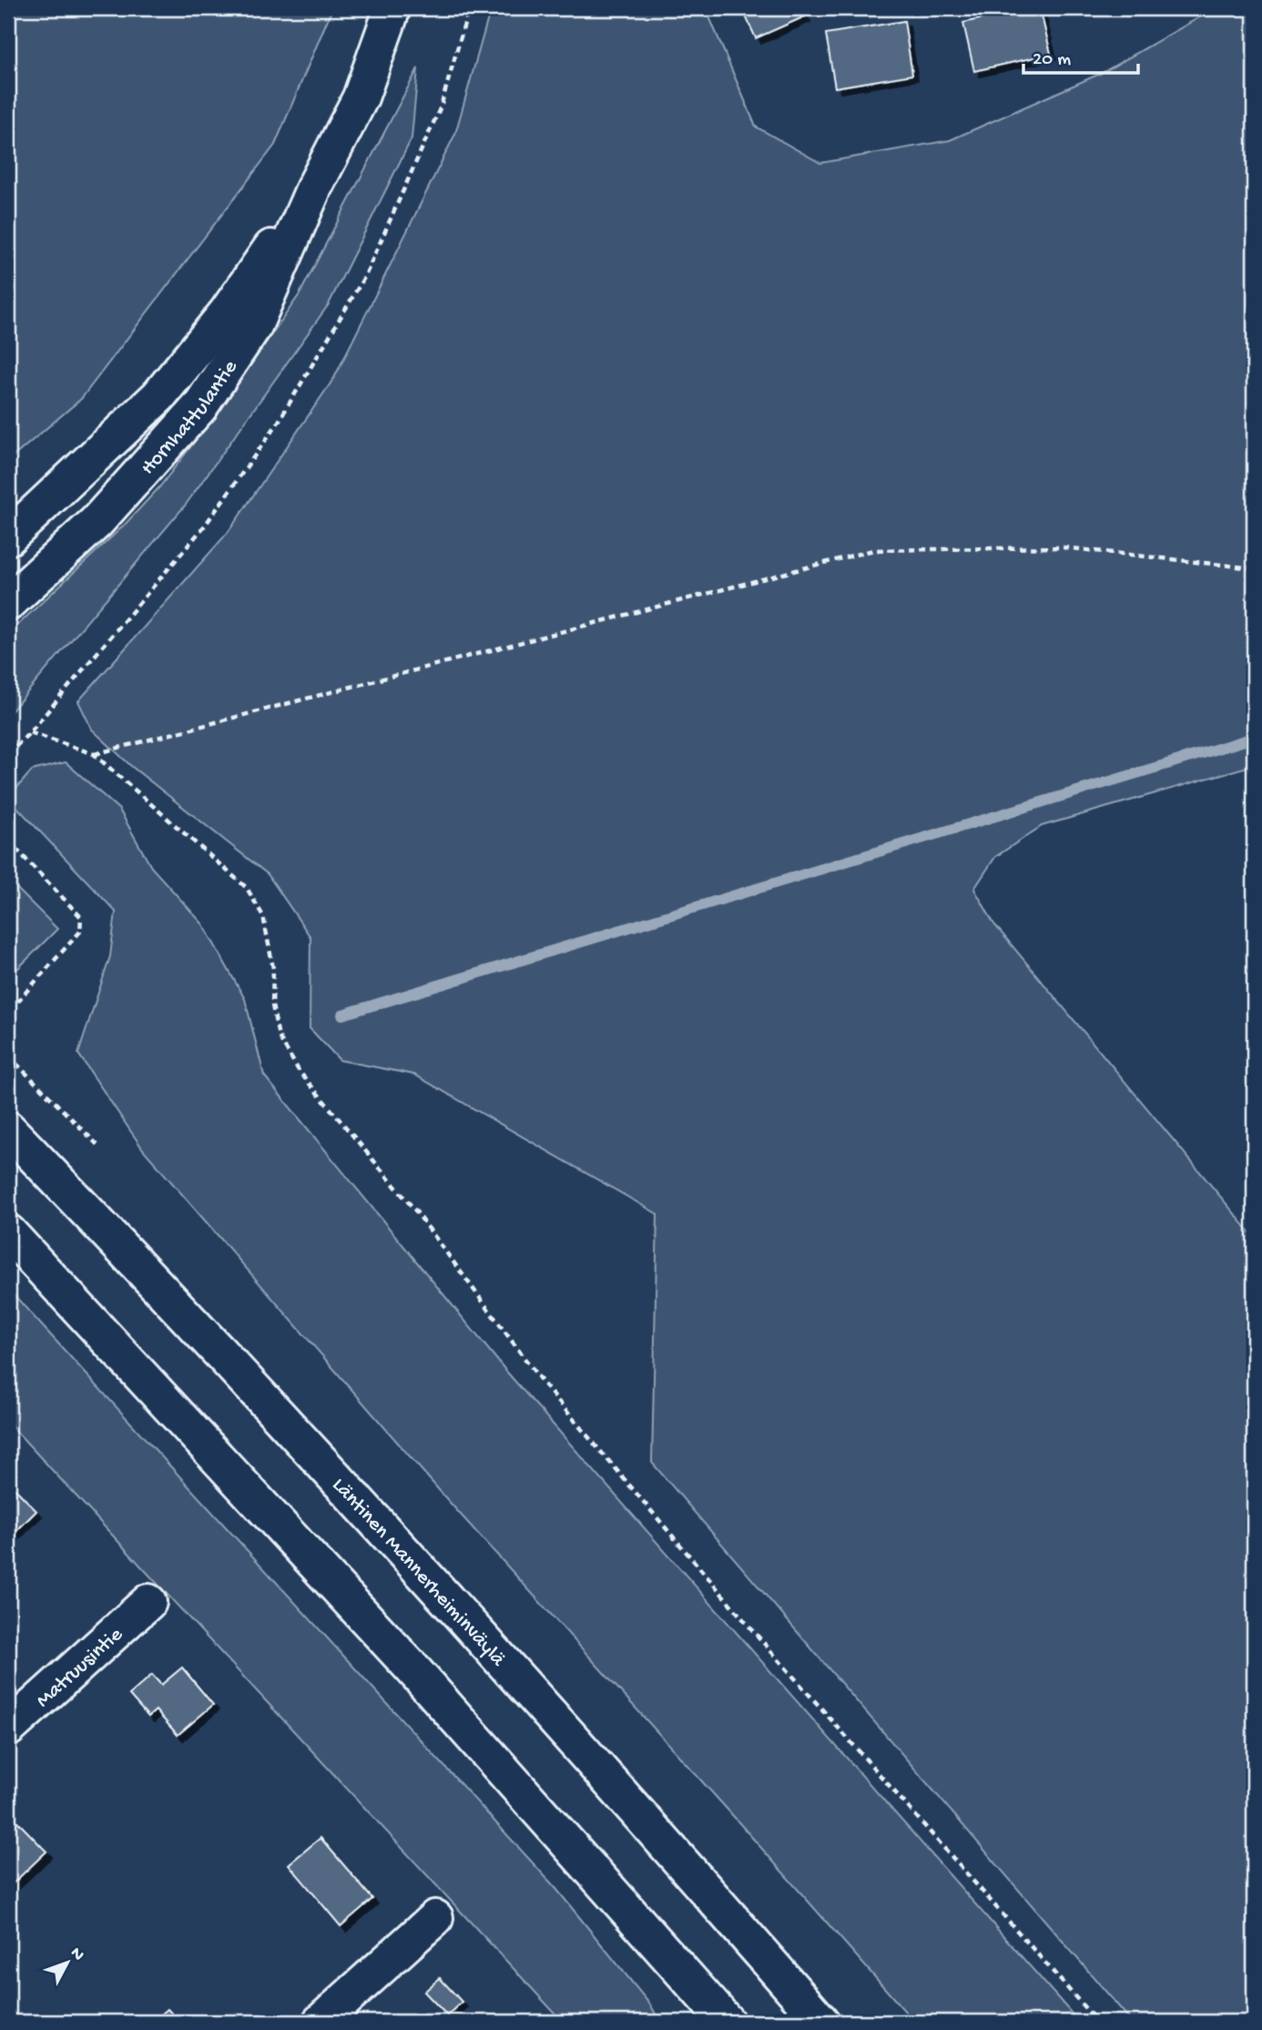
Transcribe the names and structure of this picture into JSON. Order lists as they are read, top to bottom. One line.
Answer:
{"streets":{"main road":["Hornhattulantie","Läntinen Mannerheiminväylä","Matruusintie"]},"scale_bar":"20 m","north":"top right"}
